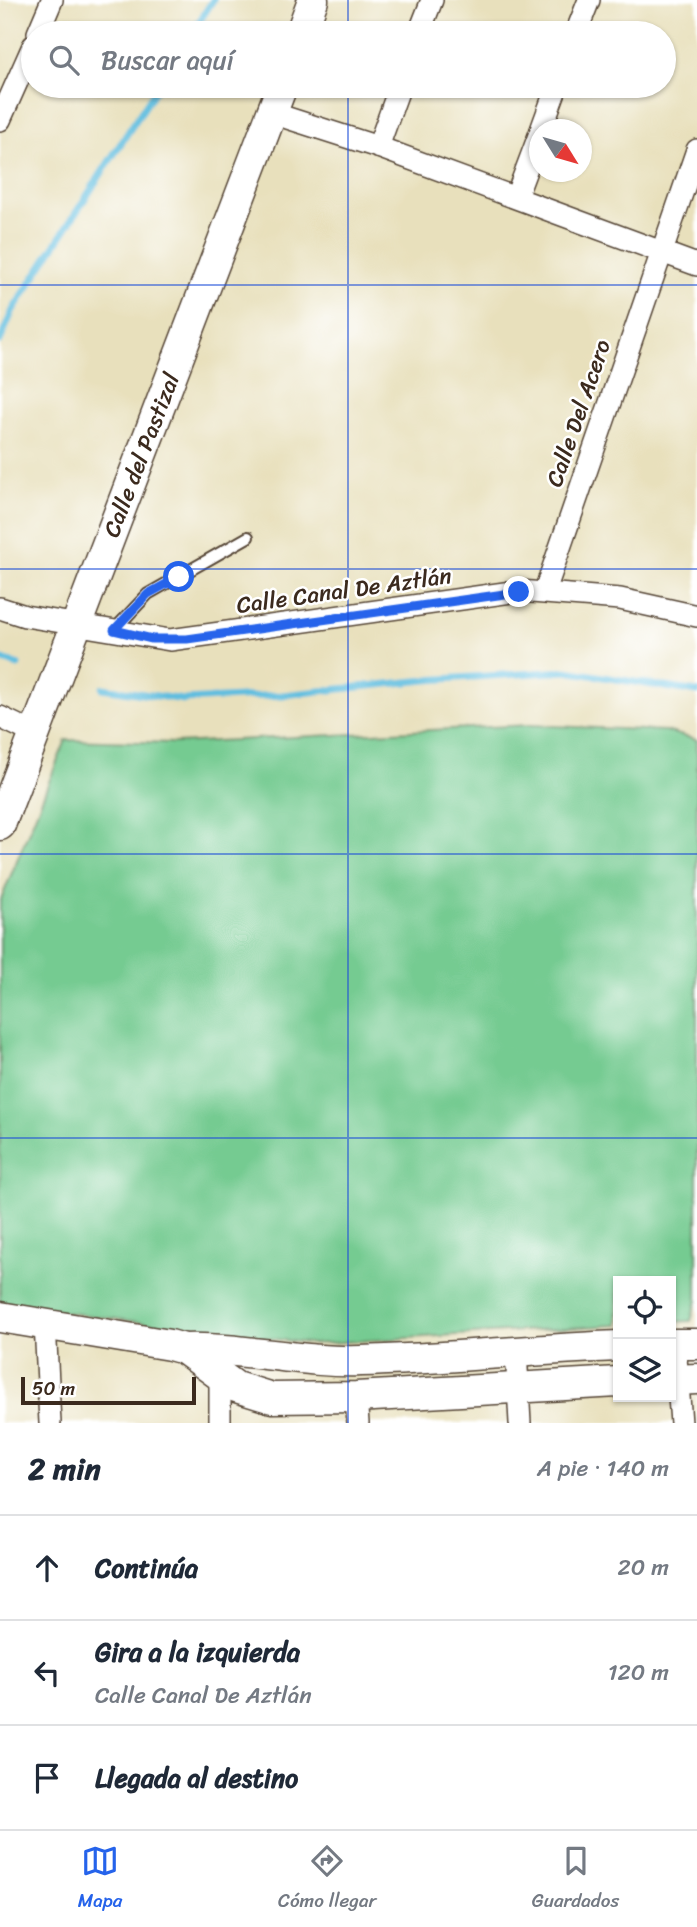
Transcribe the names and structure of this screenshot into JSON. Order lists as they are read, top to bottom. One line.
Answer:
{"streets":{"street":["Calle Del Acero","Calle del Pastizal","Calle Canal De Aztlán"]},"crossings":[["Calle Del Acero","Calle Canal De Aztlán"],["Calle del Pastizal","Calle Canal De Aztlán"]],"scale_bar":"50 m","north":"bottom right","page":{"search":"Buscar aquí","scale":"50 m","heading":["2 min","A pie · 140 m"],"list":[["Continúa","20 m"],["Gira a la izquierda","Calle Canal De Aztlán","120 m"],"Llegada al destino"],"nav":["Mapa","Cómo llegar","Guardados"]}}
